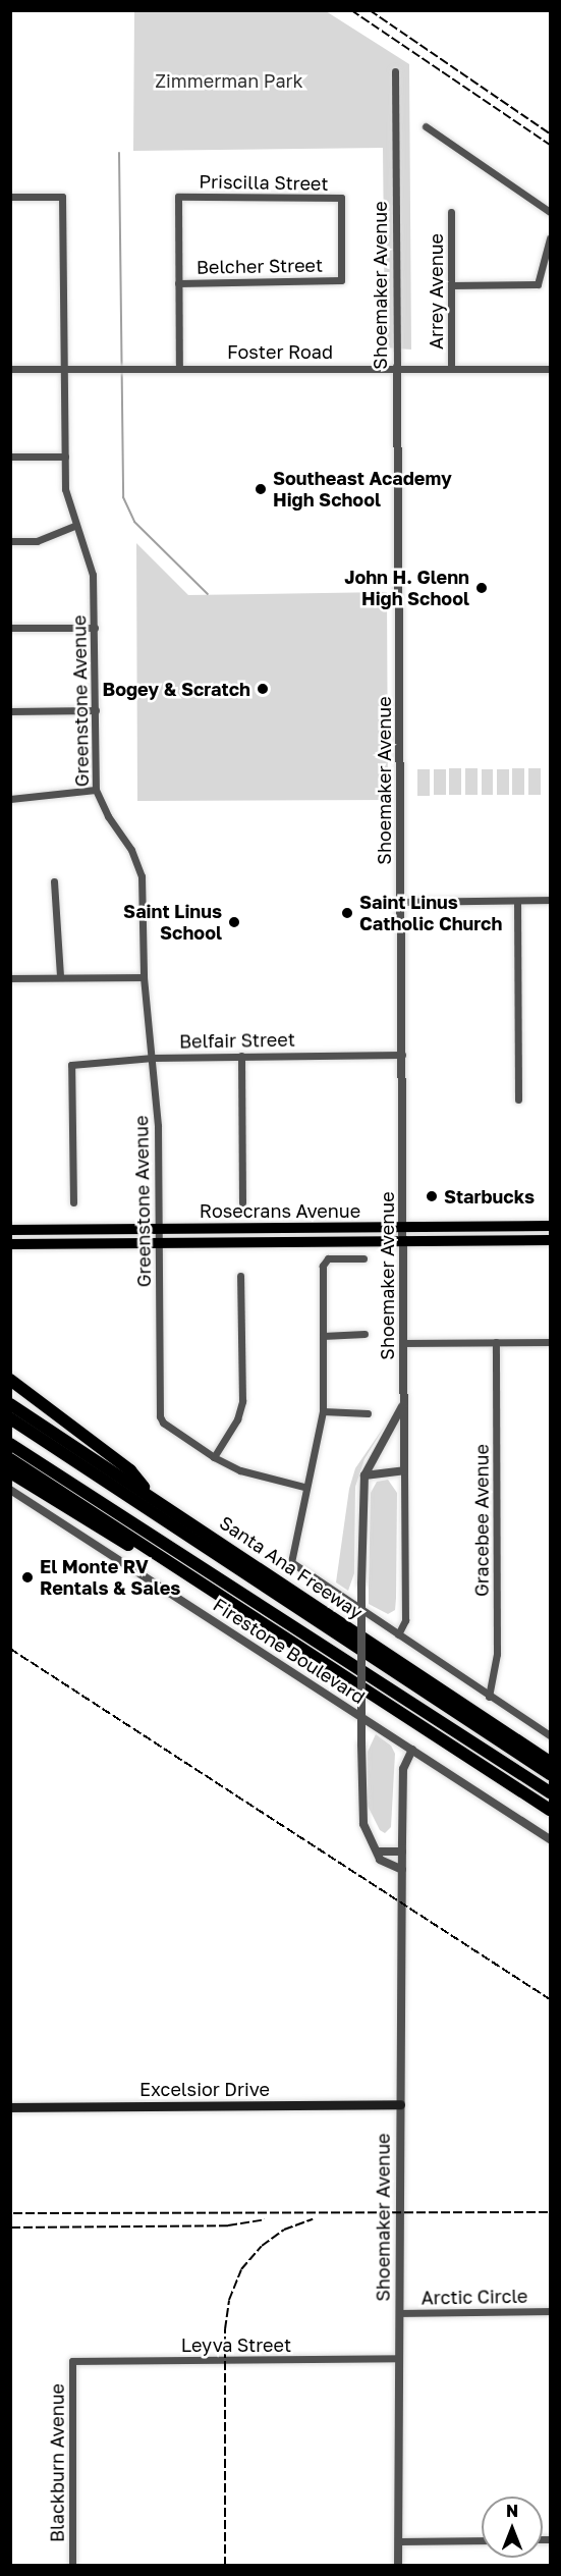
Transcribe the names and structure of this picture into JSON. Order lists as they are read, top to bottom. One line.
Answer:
{"streets":{"highway":["Santa Ana Freeway"],"main road":["Rosecrans Avenue","Excelsior Drive"],"street":["Priscilla Street","Belcher Street","Shoemaker Avenue","Arrey Avenue","Foster Road","Greenstone Avenue","Belfair Street","Gracebee Avenue","Firestone Boulevard","Arctic Circle","Leyva Street","Blackburn Avenue"]},"crossings":[["Priscilla Street","Belcher Street"],["Shoemaker Avenue","Foster Road"],["Shoemaker Avenue","Belfair Street"],["Shoemaker Avenue","Rosecrans Avenue"],["Shoemaker Avenue","Firestone Boulevard"],["Shoemaker Avenue","Excelsior Drive"],["Shoemaker Avenue","Arctic Circle"],["Shoemaker Avenue","Leyva Street"],["Arrey Avenue","Foster Road"],["Foster Road","Greenstone Avenue"],["Greenstone Avenue","Belfair Street"],["Greenstone Avenue","Rosecrans Avenue"],["Leyva Street","Blackburn Avenue"]],"parks":["Zimmerman Park"],"places":["Southeast Academy High School","John H. Glenn High School","Bogey & Scratch","Saint Linus Catholic Church","Saint Linus School","Starbucks","El Monte RV Rentals & Sales"],"north":"top"}
